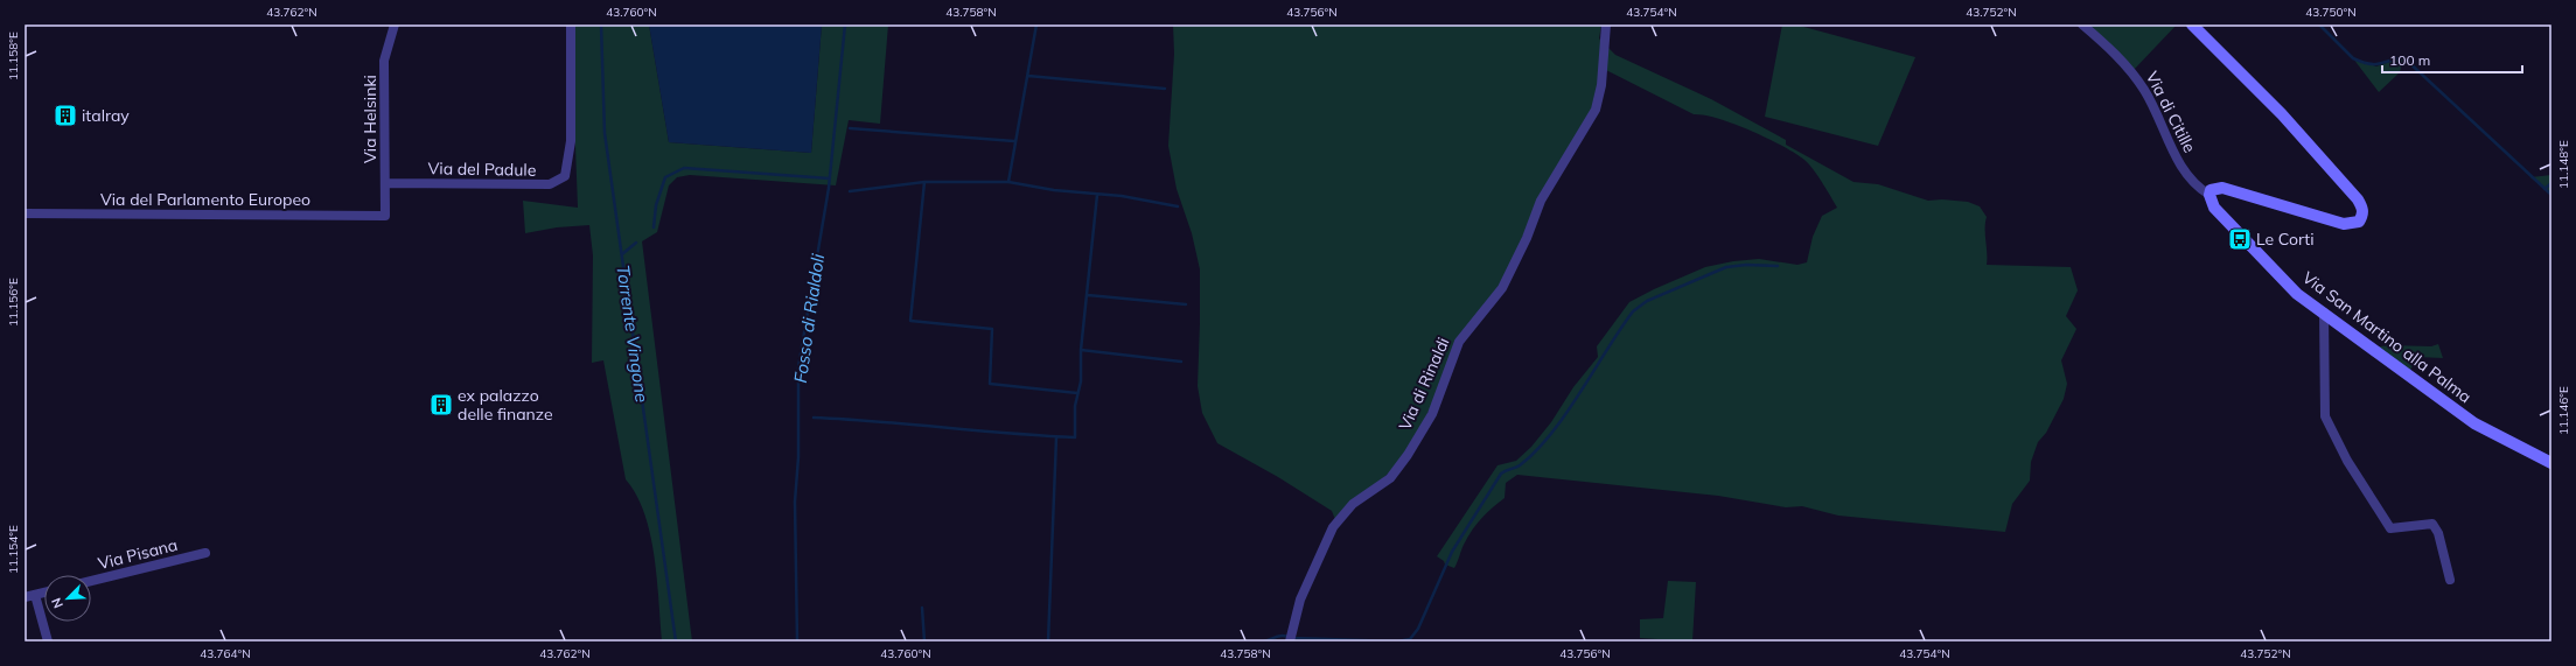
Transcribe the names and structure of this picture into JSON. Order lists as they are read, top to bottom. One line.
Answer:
{"streets":{"street":["Via di Citille","Via Helsinki","Via del Padule","Via del Parlamento Europeo","Via San Martino alla Palma","Via di Rinaldi","Via Pisana"]},"crossings":[["Via di Citille","Via San Martino alla Palma"],["Via Helsinki","Via del Padule"],["Via Helsinki","Via del Parlamento Europeo"]],"water":["Fosso di Rialdoli","Torrente Vingone"],"places":{"building":["italray","ex palazzo delle finanze"],"bus stop":["Le Corti"]},"scale_bar":"100 m","north":"bottom left","coordinates":["43.762°N","43.760°N","43.758°N","43.756°N","43.754°N","43.752°N","43.750°N","11.158°E","11.148°E","11.156°E","11.146°E","11.154°E","43.764°N"]}
